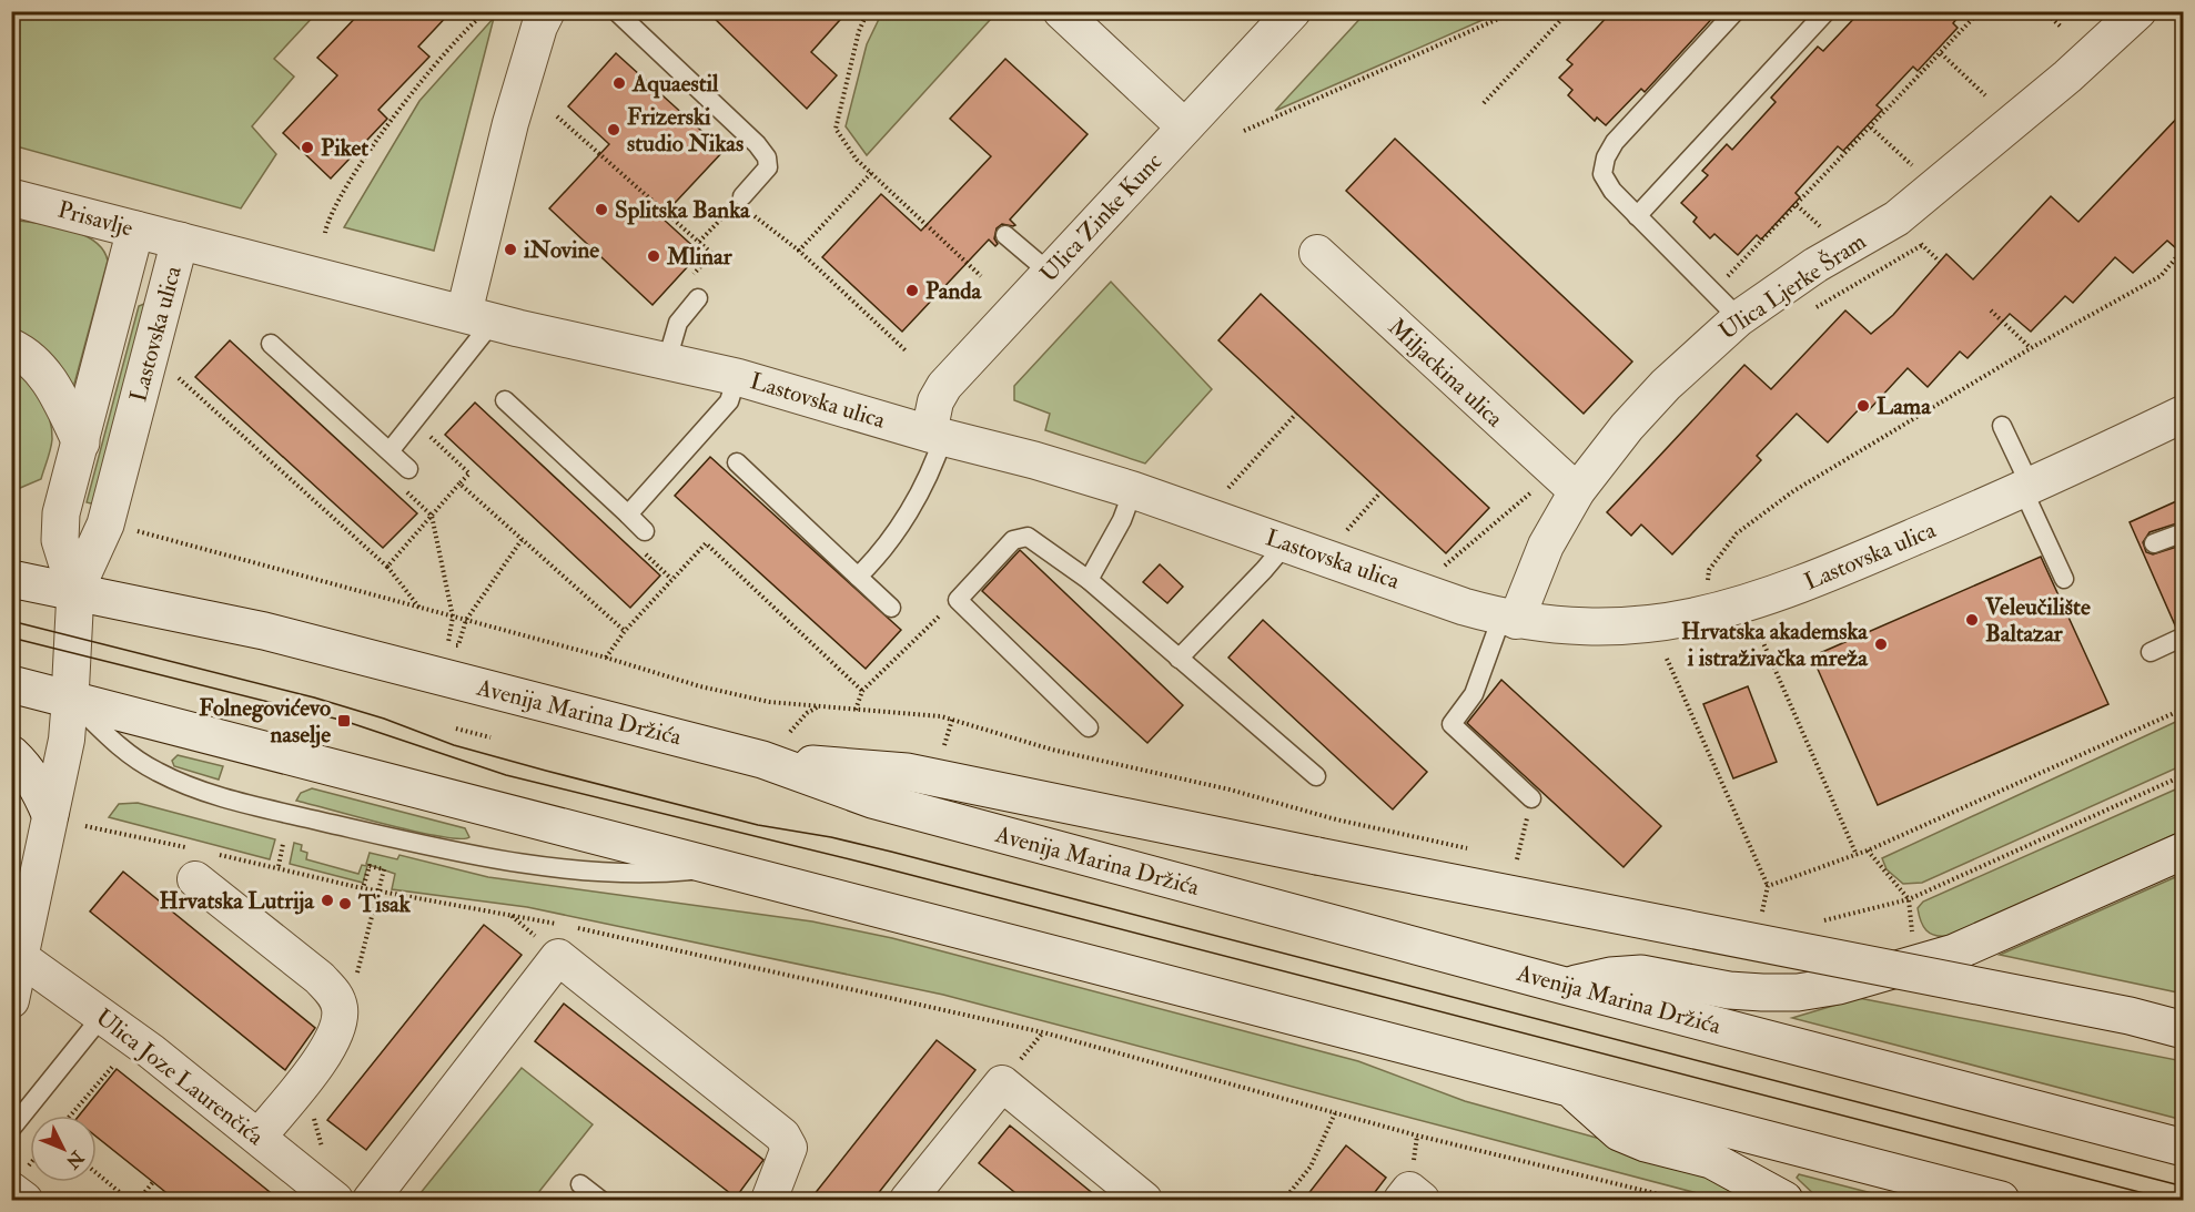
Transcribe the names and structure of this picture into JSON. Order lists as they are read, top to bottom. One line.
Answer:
{"streets":{"main road":["Prisavlje","Lastovska ulica","Avenija Marina Držića"],"street":["Ulica Zinke Kunc","Ulica Ljerke Šram","Miljackina ulica","Ulica Joze Laurenčića"]},"crossings":[["Ulica Zinke Kunc","Lastovska ulica"],["Prisavlje","Lastovska ulica"],["Ulica Ljerke Šram","Lastovska ulica"],["Ulica Ljerke Šram","Miljackina ulica"],["Lastovska ulica","Avenija Marina Držića"]],"places":{"other":["Aquaestil","Frizerski studio Nikas","Piket","Splitska Banka","iNovine","Mlinar","Panda","Lama","Veleučilište Baltazar","Hrvatska akademska i istraživačka mreža","Hrvatska Lutrija","Tisak"],"transit":["Folnegovićevo naselje"]},"north":"bottom right"}
